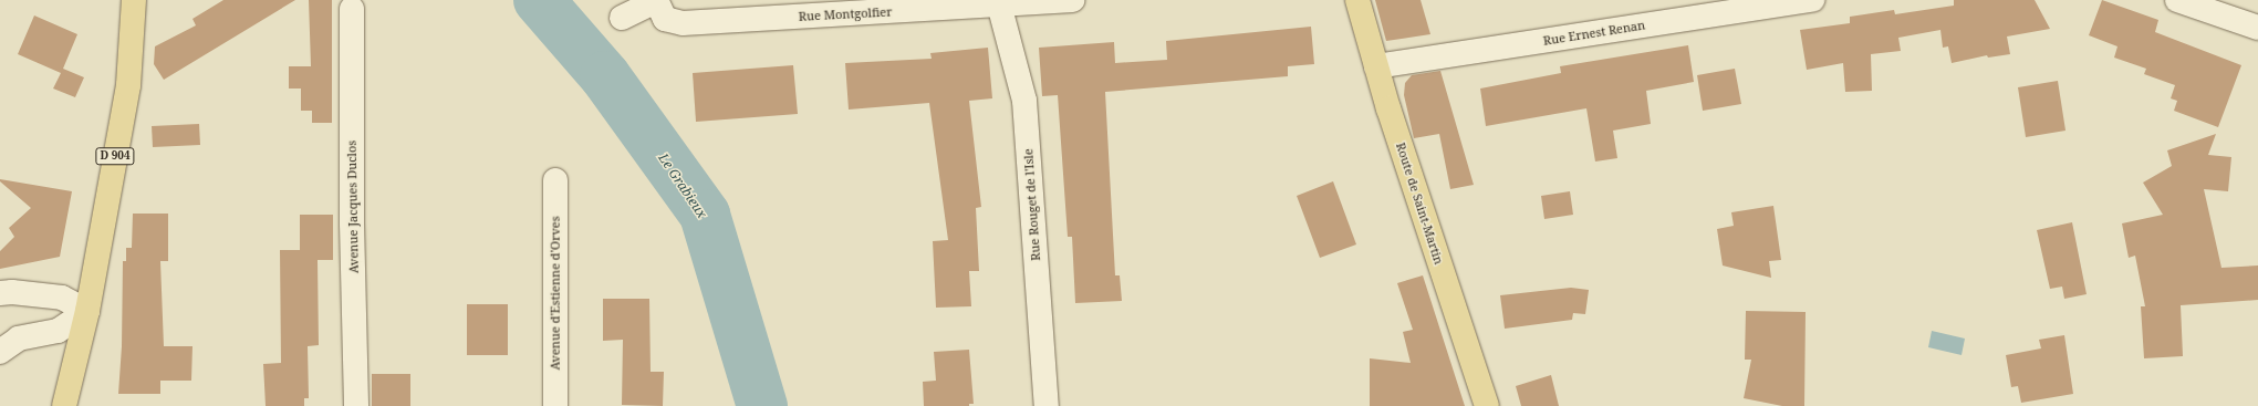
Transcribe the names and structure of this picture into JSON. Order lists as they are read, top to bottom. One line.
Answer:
{"streets":{"main road":["D 904","Route de Saint-Martin"],"street":["Rue Montgolfier","Rue Ernest Renan","Rue Rouget de l'Isle","Avenue Jacques Duclos","Avenue d'Estienne d'Orves"]},"crossings":[["Rue Montgolfier","Rue Rouget de l'Isle"],["Rue Ernest Renan","Route de Saint-Martin"]],"water":["Le Grabieux"]}
